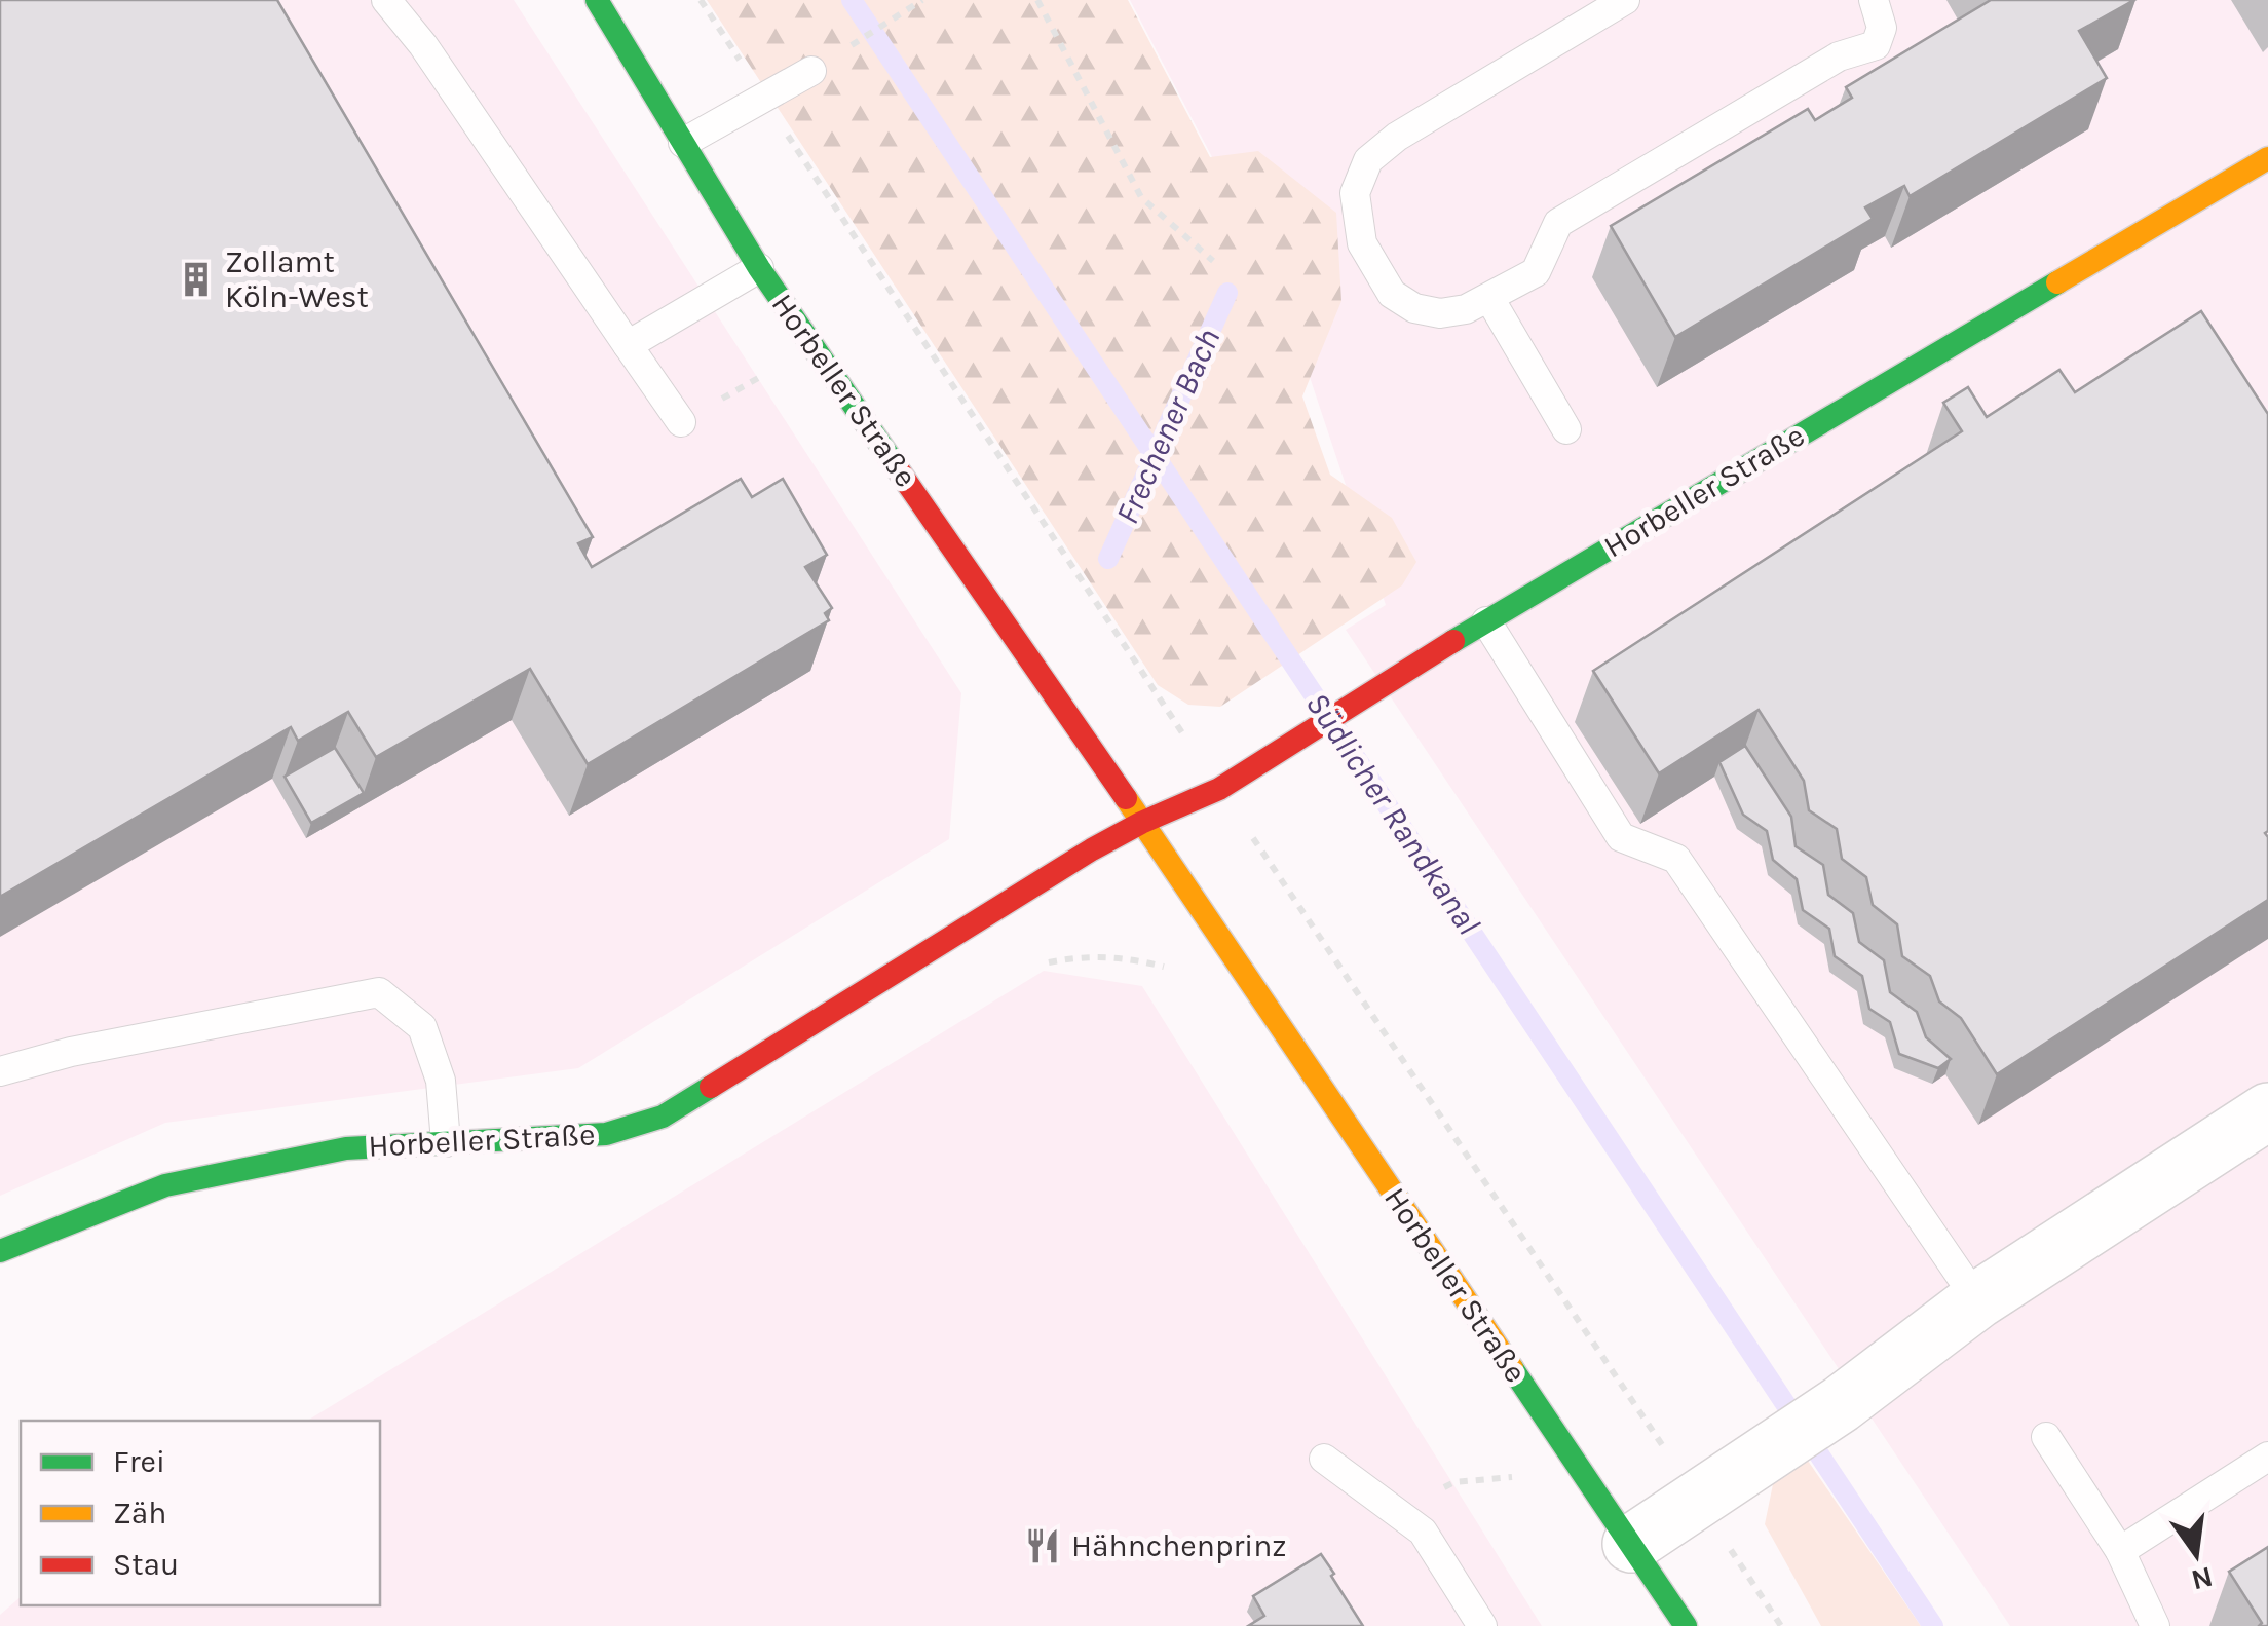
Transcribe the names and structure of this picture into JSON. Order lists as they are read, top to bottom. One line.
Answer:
{"streets":{"street":["Horbeller Straße"]},"water":["Frechener Bach","Südlicher Randkanal"],"places":{"building":["Zollamt Köln-West"],"restaurant":["Hähnchenprinz"]},"legend":["Frei","Zäh","Stau"],"north":"bottom"}
